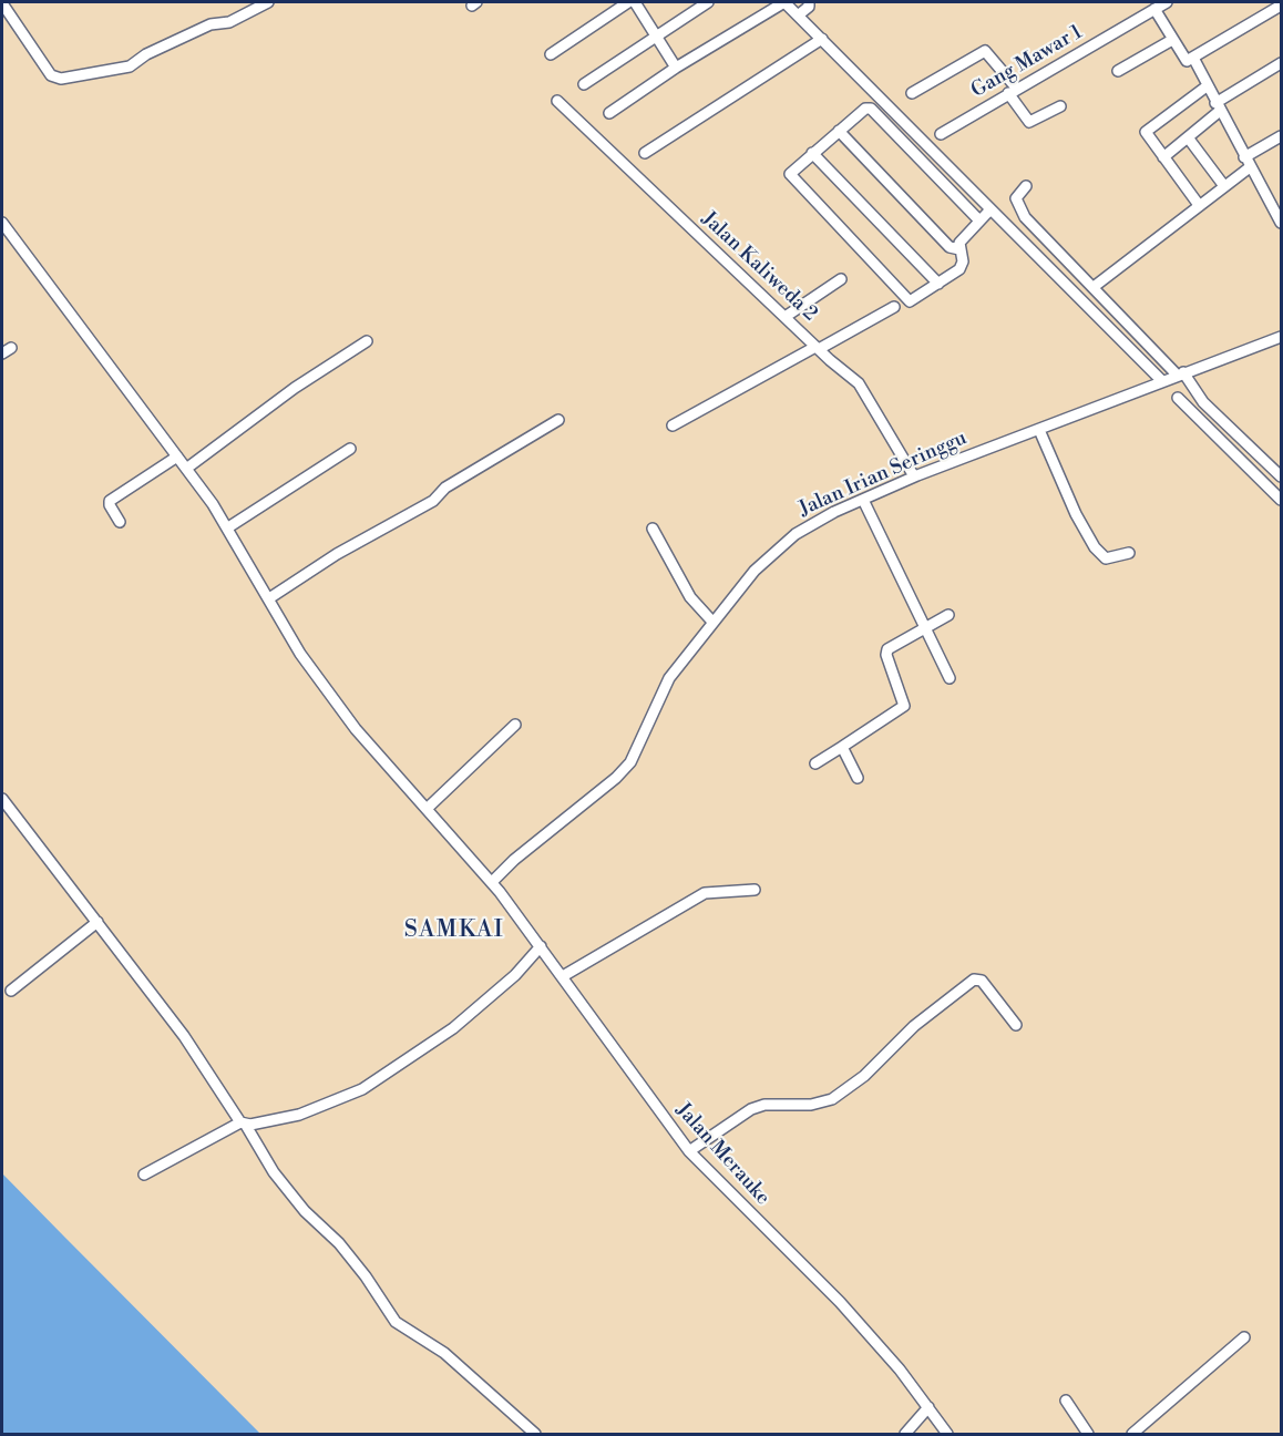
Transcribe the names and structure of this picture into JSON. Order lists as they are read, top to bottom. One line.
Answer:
{"streets":{"street":["Gang Mawar 1","Jalan Kaliweda 2","Jalan Irian Seringgu","Jalan Merauke"]},"crossings":[["Jalan Kaliweda 2","Jalan Irian Seringgu"],["Jalan Irian Seringgu","Jalan Merauke"]],"districts":["SAMKAI"]}
